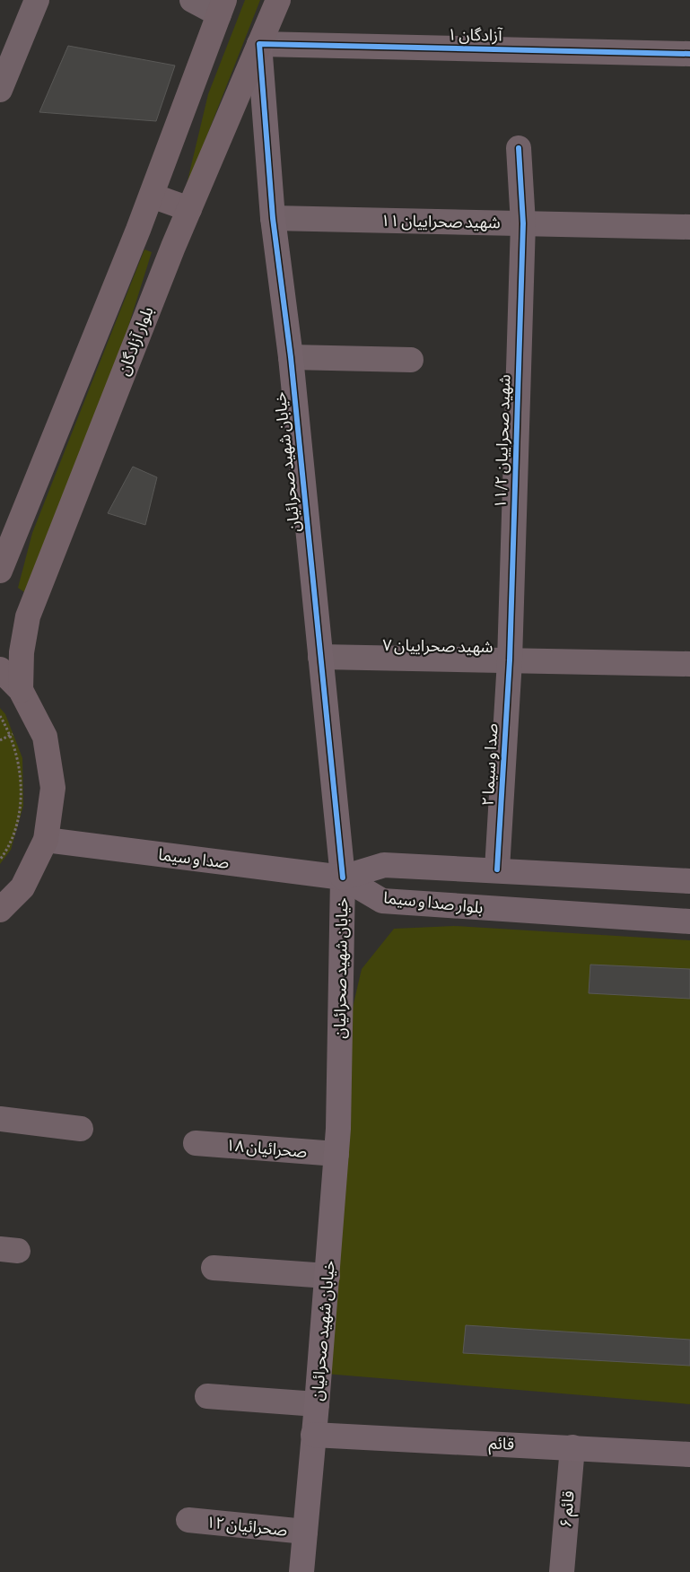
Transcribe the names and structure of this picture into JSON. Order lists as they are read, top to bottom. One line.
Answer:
{"streets":{"main road":["بلوار آزادگان","خیابان شهید صحرائیان","صدا و سیما","بلوار صدا و سیما","قائم"],"street":["آزادگان ۱","شهید صحراییان ۱۱","شهید صحراییان ۱۱/۲","شهید صحراییان ۷","صدا و سیما ۲","صحرائیان ۱۸","قائم ۶","صحرائیان ۱۲"]},"crossings":[["آزادگان ۱","بلوار آزادگان"],["آزادگان ۱","خیابان شهید صحرائیان"],["شهید صحراییان ۱۱","شهید صحراییان ۱۱/۲"],["شهید صحراییان ۱۱","خیابان شهید صحرائیان"],["بلوار آزادگان","خیابان شهید صحرائیان"],["شهید صحراییان ۱۱/۲","شهید صحراییان ۷"],["شهید صحراییان ۱۱/۲","صدا و سیما ۲"],["خیابان شهید صحرائیان","شهید صحراییان ۷"],["خیابان شهید صحرائیان","صدا و سیما"],["خیابان شهید صحرائیان","بلوار صدا و سیما"],["خیابان شهید صحرائیان","صحرائیان ۱۸"],["خیابان شهید صحرائیان","قائم"],["خیابان شهید صحرائیان","صحرائیان ۱۲"],["شهید صحراییان ۷","صدا و سیما ۲"],["صدا و سیما ۲","بلوار صدا و سیما"],["صدا و سیما","بلوار صدا و سیما"],["قائم","قائم ۶"]]}
